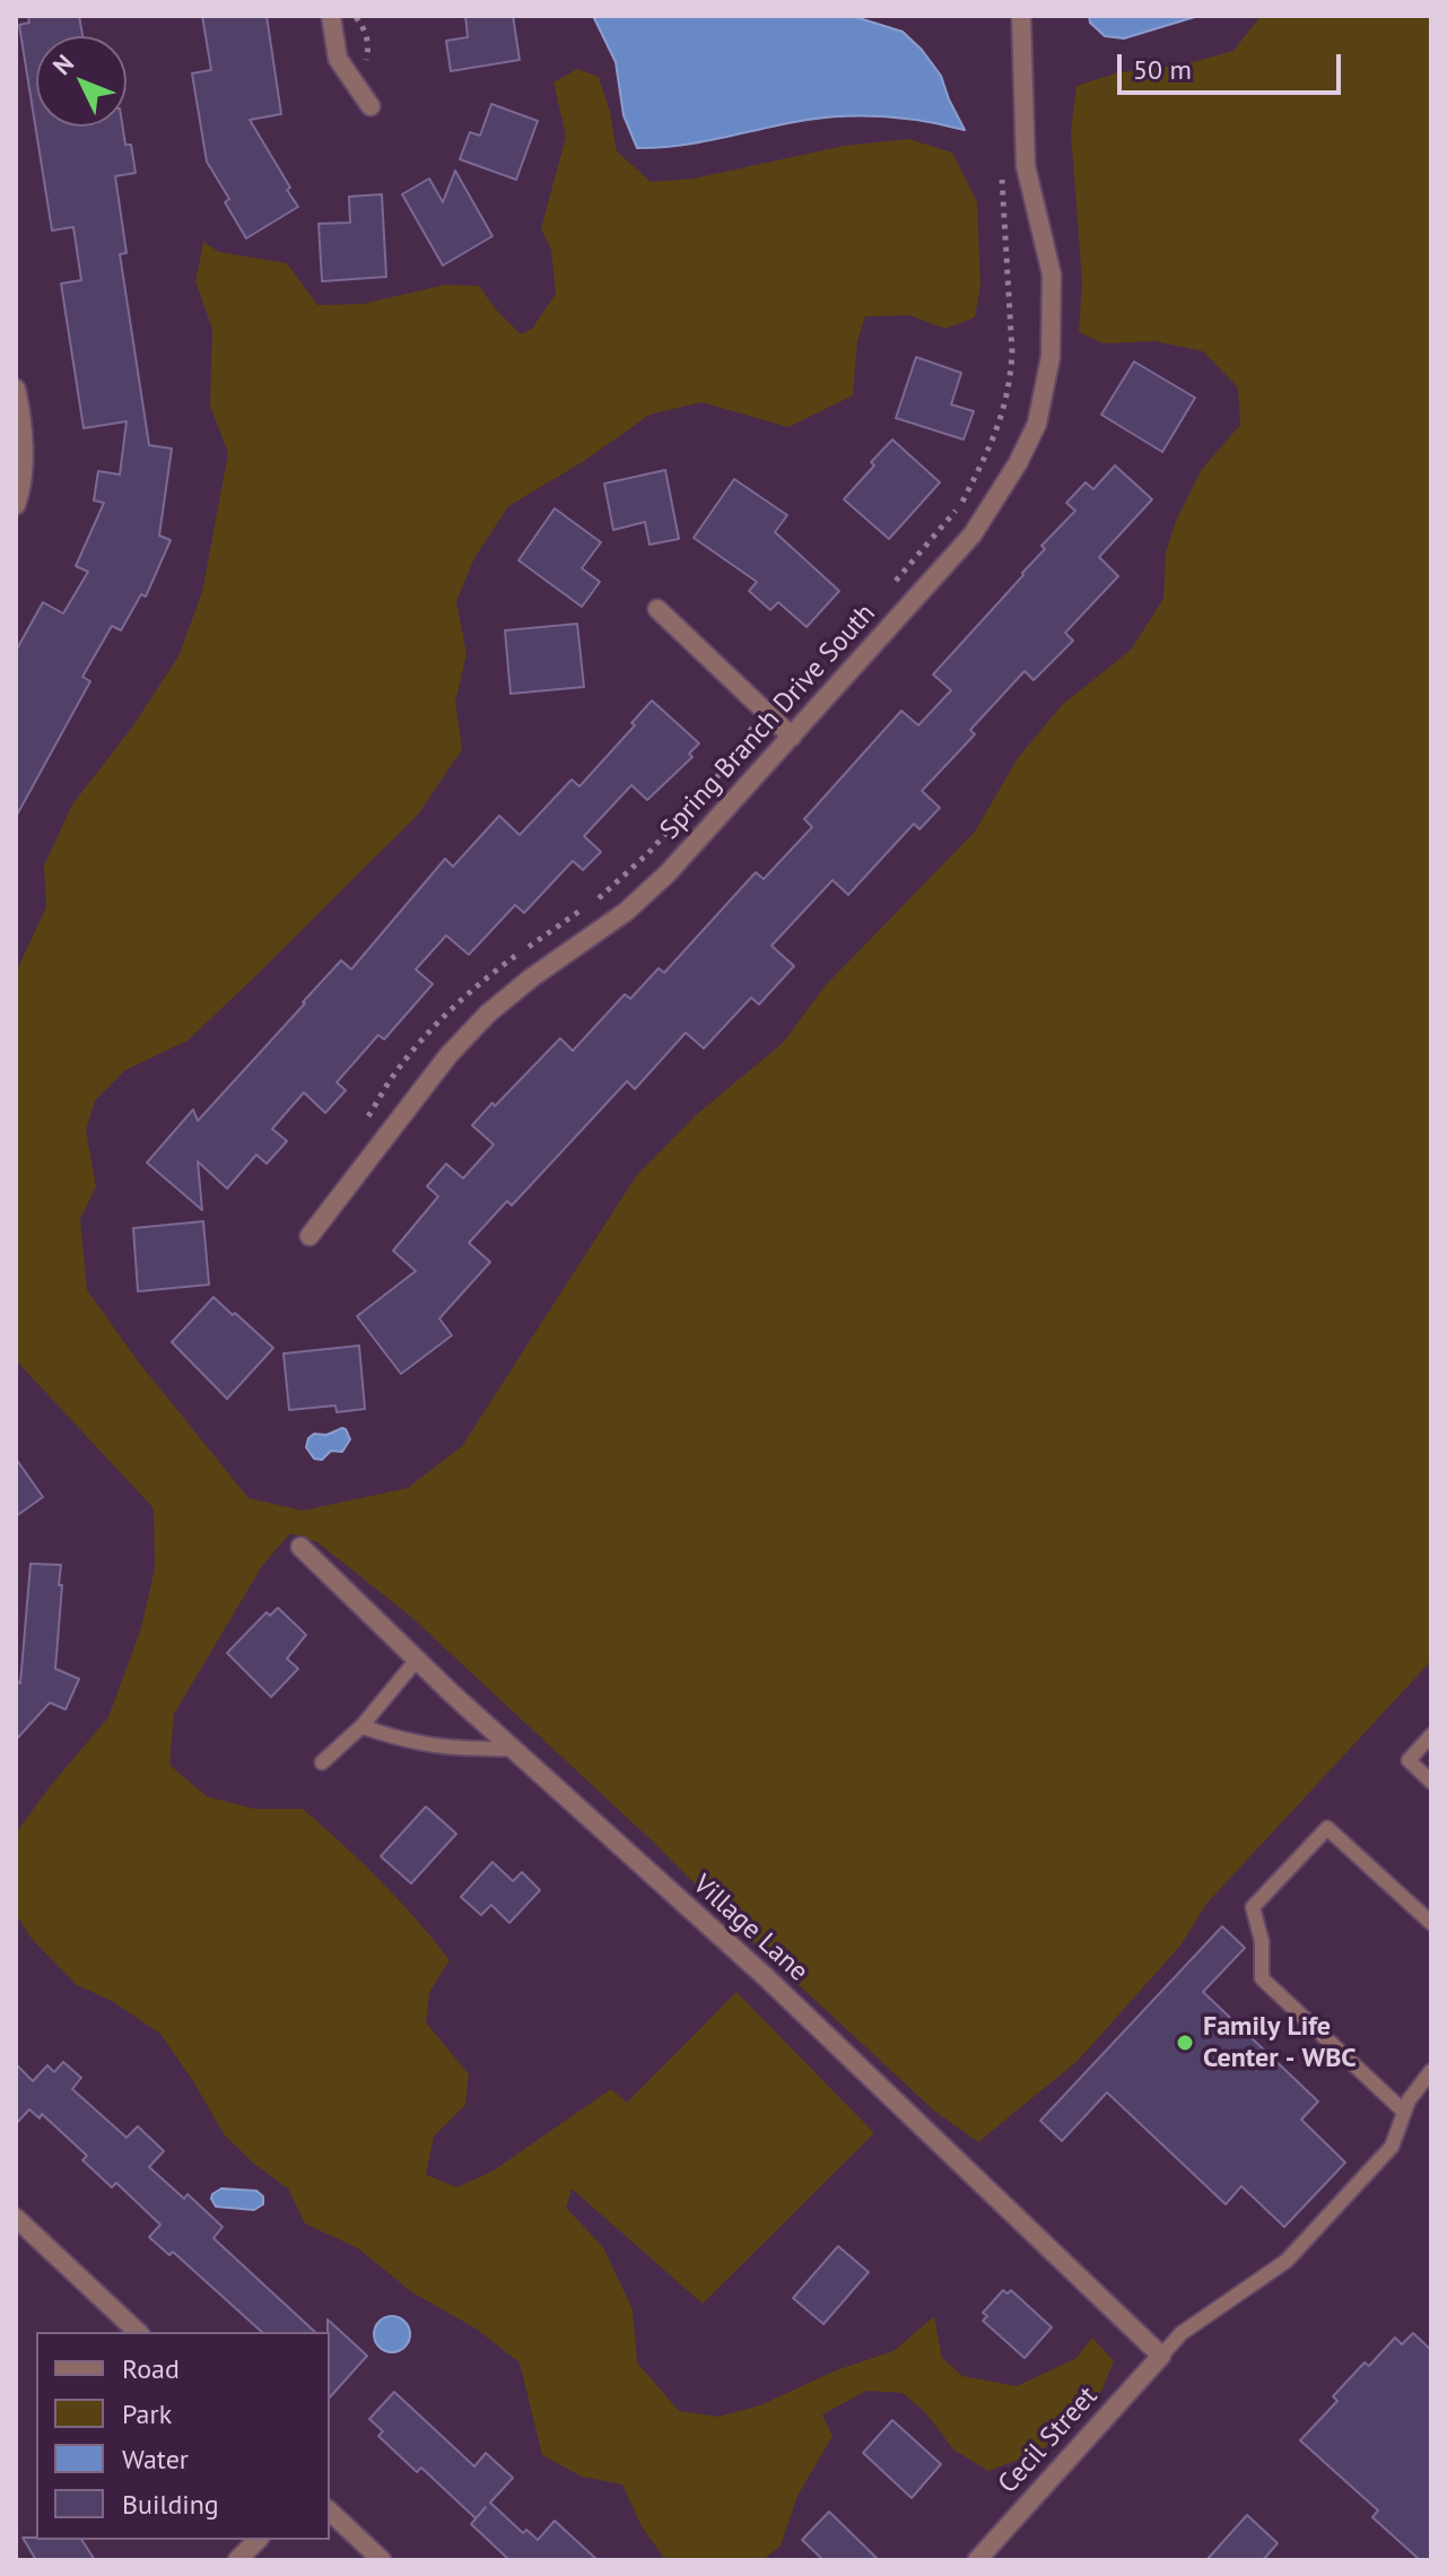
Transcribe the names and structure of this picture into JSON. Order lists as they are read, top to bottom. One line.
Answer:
{"streets":{"street":["Spring Branch Drive South","Village Lane","Cecil Street"]},"crossings":[["Village Lane","Cecil Street"]],"places":["Family Life Center - WBC"],"legend":["Road","Park","Water","Building"],"scale_bar":"50 m","north":"top left"}
